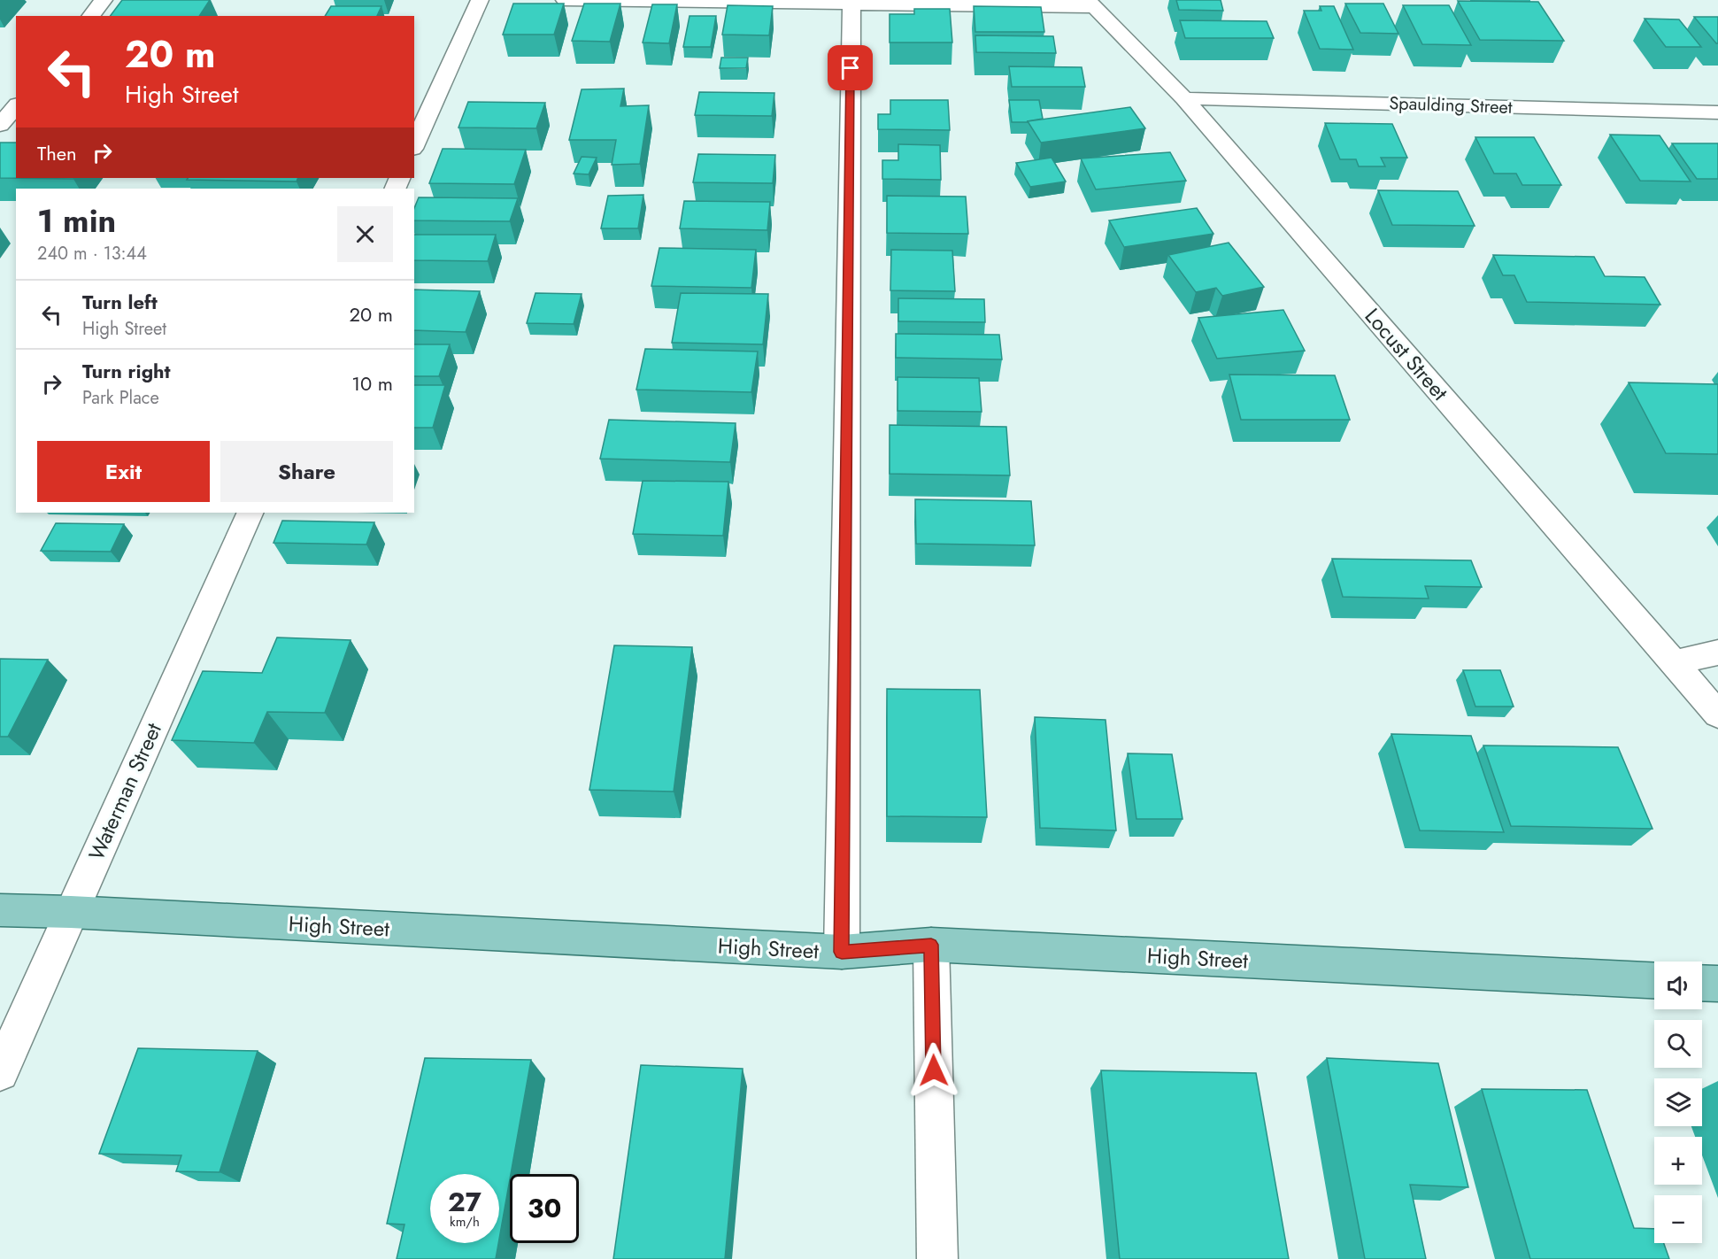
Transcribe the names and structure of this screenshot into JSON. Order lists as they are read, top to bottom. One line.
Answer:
{"streets":{"main road":["High Street"],"street":["Spaulding Street","Locust Street","Waterman Street"]},"crossings":[["Spaulding Street","Locust Street"],["Waterman Street","High Street"]],"page":{"turn":["20 m","High Street"],"then":"Then","heading":["1 min","240 m · 13:44"],"list":[{"name":"Turn left","note":"High Street","value":"20 m"},{"name":"Turn right","note":"Park Place","value":"10 m"}],"buttons":["Exit","Share"],"map_buttons":["+","−"],"speed":"27 km/h","limit":"30"}}
